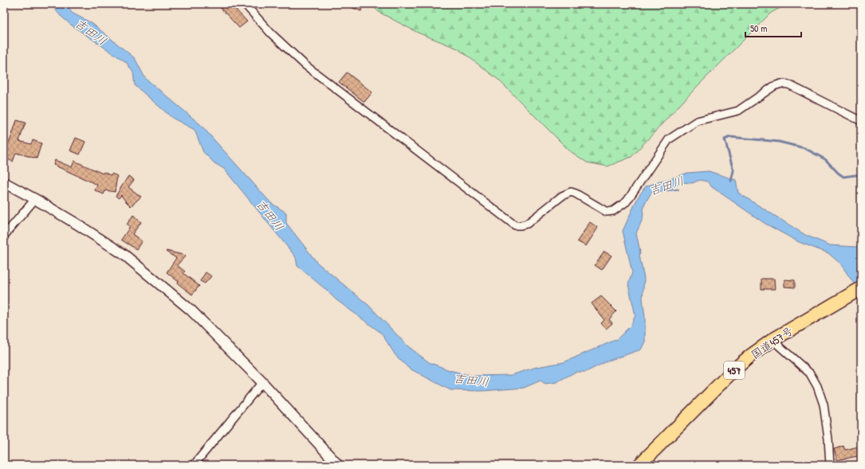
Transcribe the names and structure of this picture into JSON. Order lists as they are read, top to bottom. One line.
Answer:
{"streets":{"highway":["国道457号","457"]},"water":["吉田川"],"scale_bar":"50 m"}
